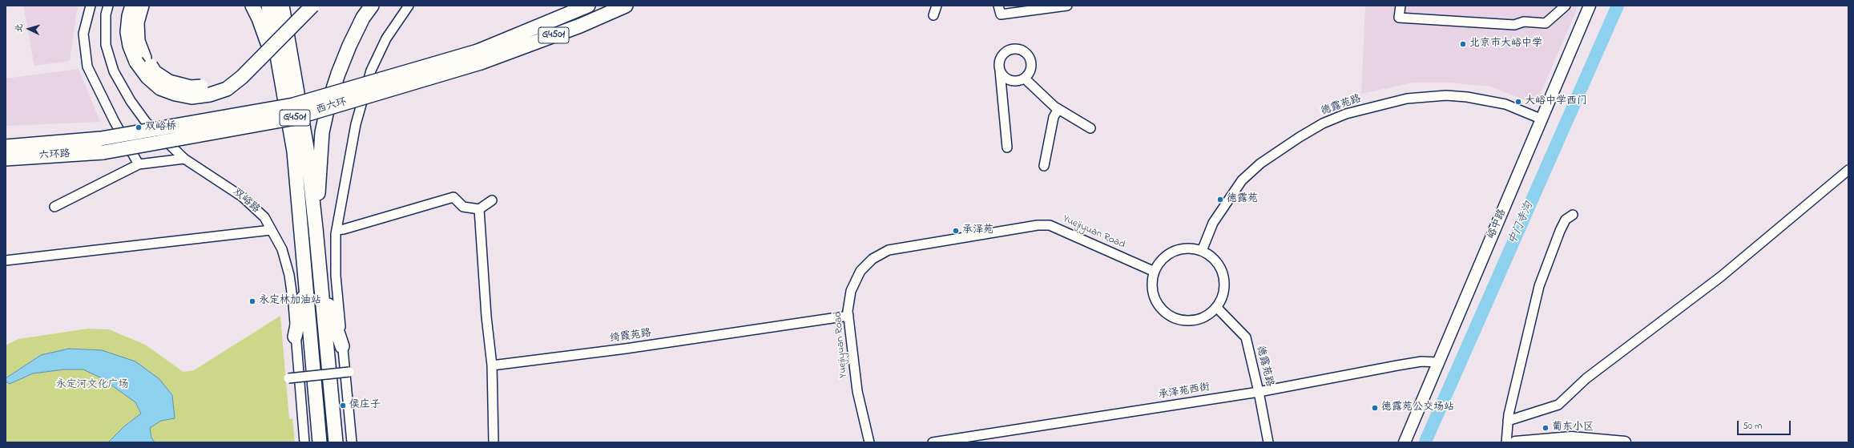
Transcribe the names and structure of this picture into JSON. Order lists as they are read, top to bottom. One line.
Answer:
{"streets":{"highway":["G4501","西六环","六环路"],"main road":["峪中路"],"street":["德露苑路","双峪路","Yuejiyuan Road","绮霞苑路","承泽苑西街"]},"crossings":[["G4501","西六环"],["G4501","六环路"],["德露苑路","峪中路"],["德露苑路","Yuejiyuan Road"],["德露苑路","承泽苑西街"],["西六环","六环路"],["峪中路","承泽苑西街"],["Yuejiyuan Road","绮霞苑路"]],"water":["中门寺沟"],"parks":["永定河文化广场"],"places":["北京市大峪中学","大峪中学西门","双峪桥","德露苑","承泽苑","永定林加油站","侯庄子","德露苑公交场站","葡东小区"],"scale_bar":"50 m","north":"left"}
